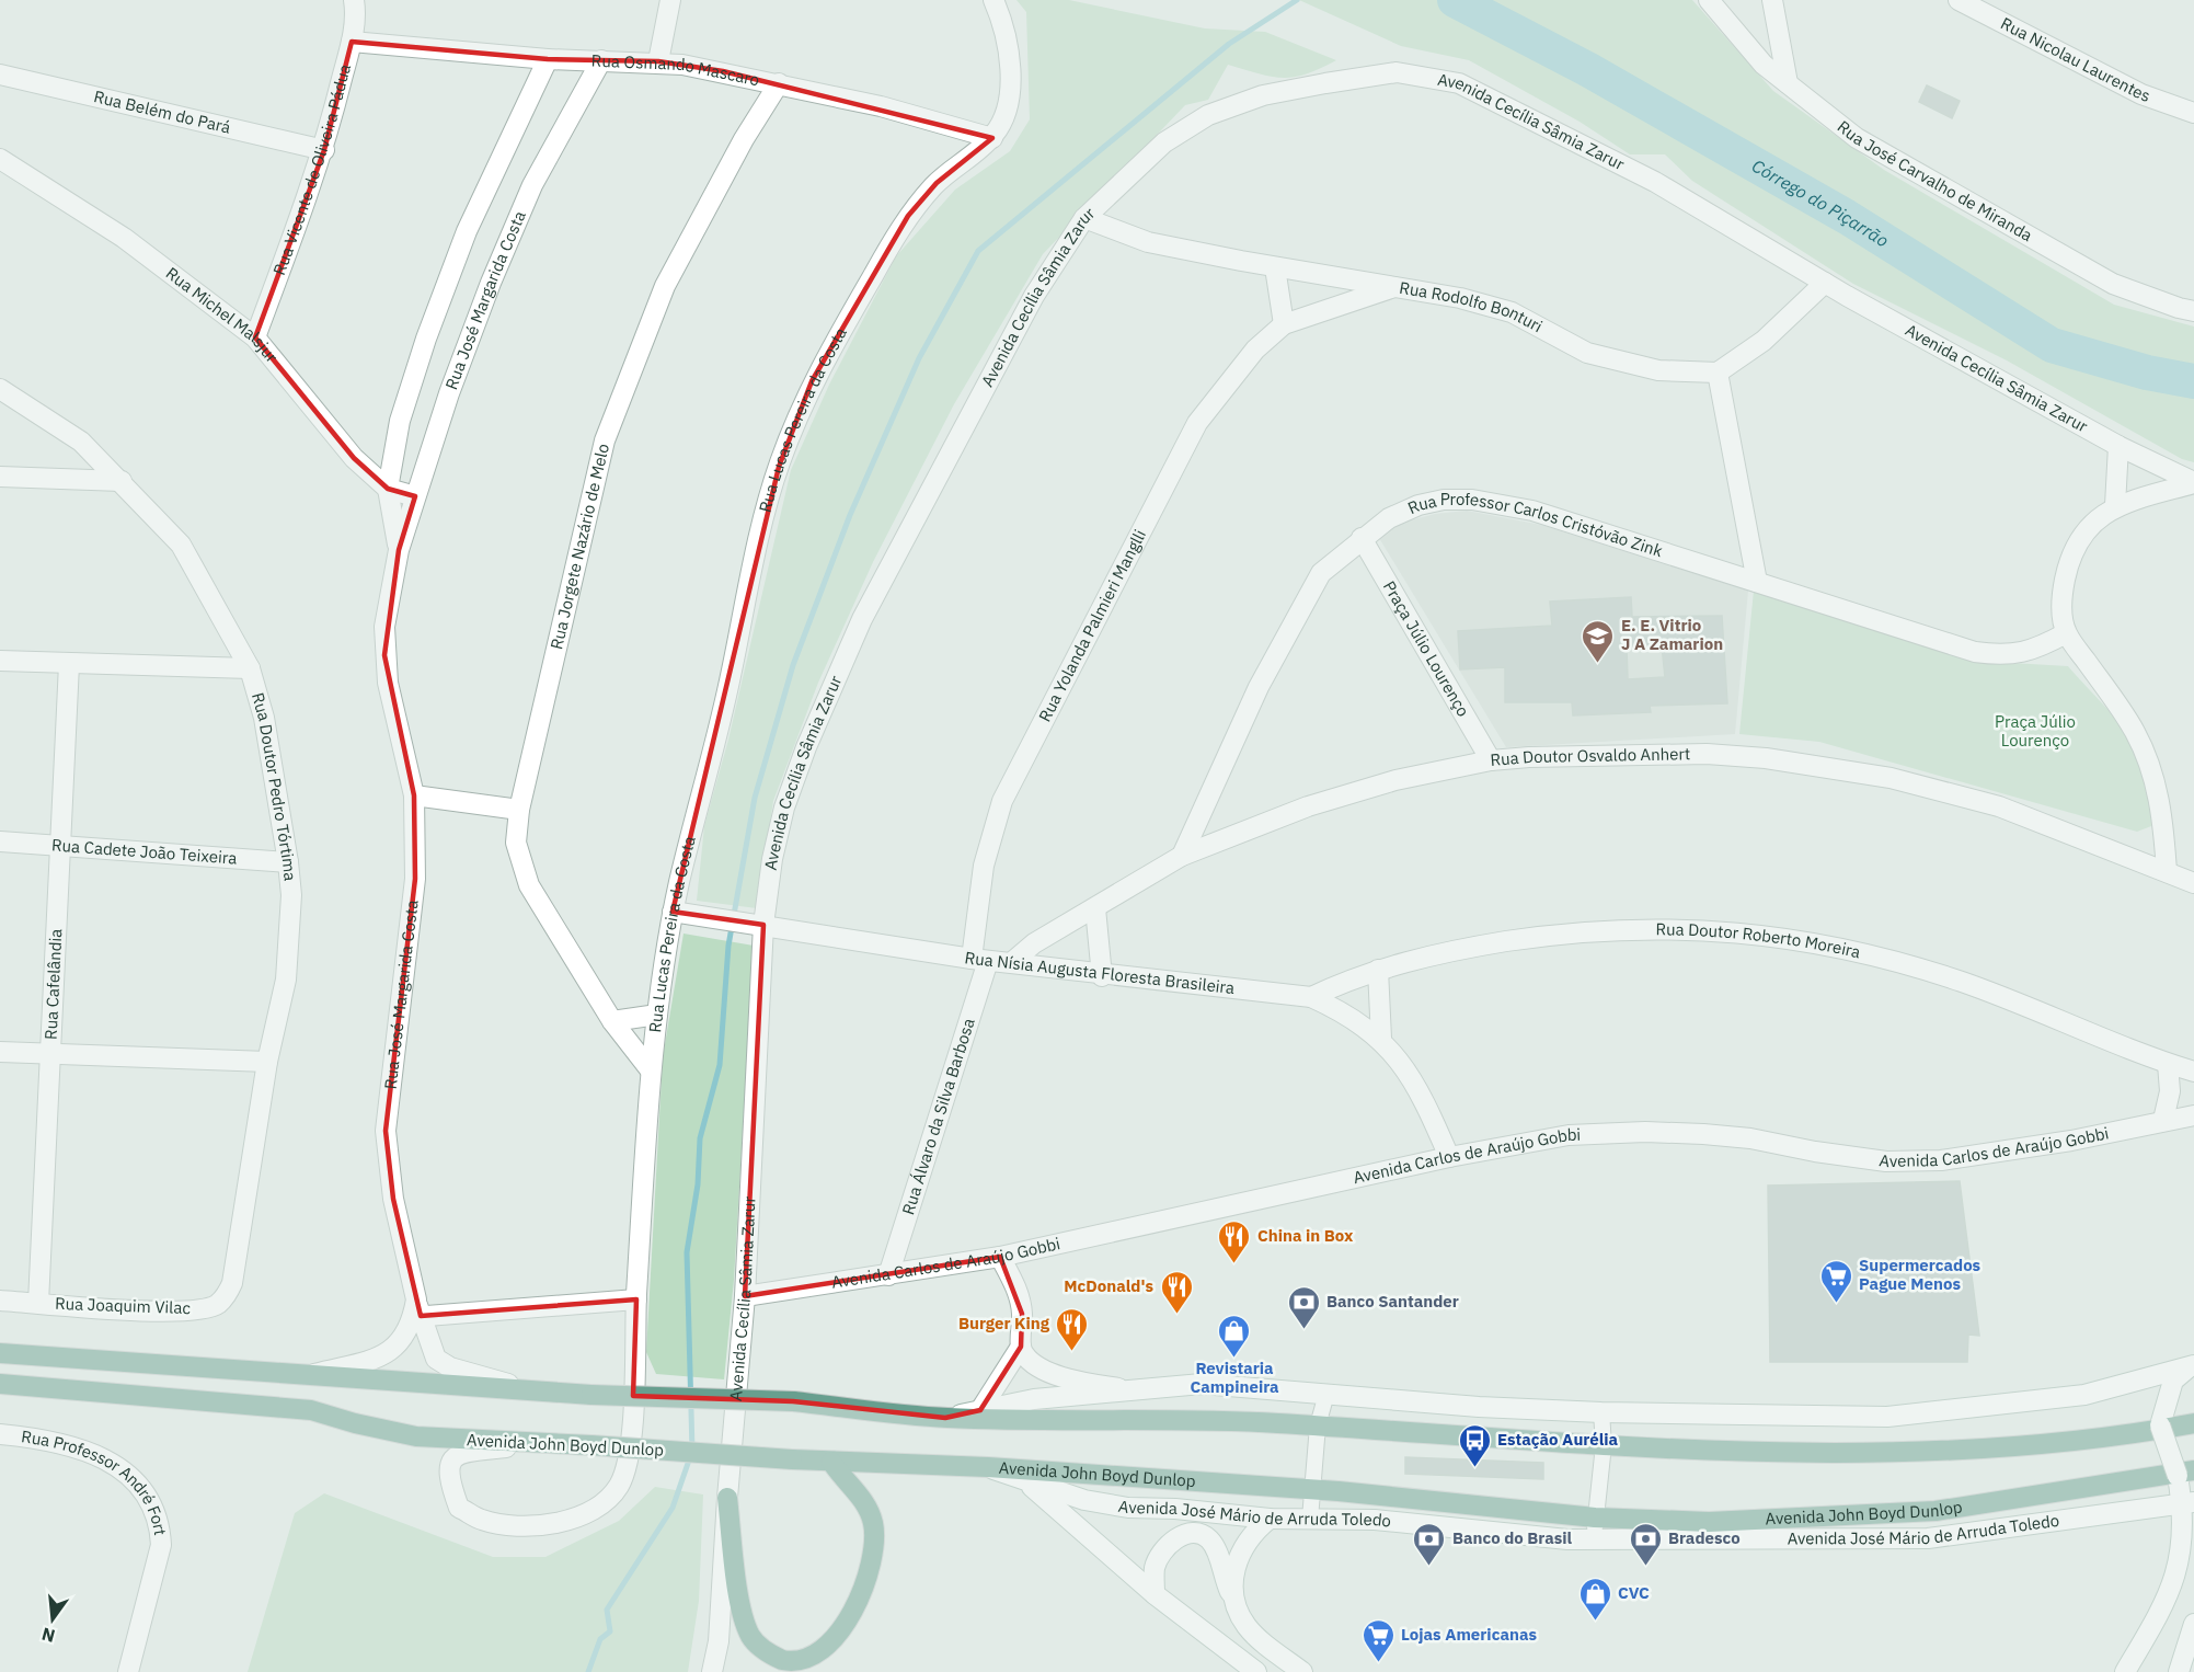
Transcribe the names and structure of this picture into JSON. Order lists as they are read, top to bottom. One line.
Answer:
{"streets":{"main road":["Avenida John Boyd Dunlop"],"street":["Rua Nicolau Laurentes","Rua Osmando Mascaro","Rua Belém do Pará","Avenida Cecília Sâmia Zarur","Rua Vicente de Oliveira Pádua","Rua José Carvalho de Miranda","Rua José Margarida Costa","Rua Rodolfo Bonturi","Rua Michel Malsjur","Rua Lucas Pereira da Costa","Rua Professor Carlos Cristóvão Zink","Rua Jorgete Nazário de Melo","Rua Yolanda Palmieri Manglli","Praça Júlio Lourenço","Rua Doutor Osvaldo Anhert","Rua Doutor Pedro Tórtima","Rua Cadete João Teixeira","Rua Doutor Roberto Moreira","Rua Nísia Augusta Floresta Brasileira","Rua Cafelândia","Rua Álvaro da Silva Barbosa","Avenida Carlos de Araújo Gobbi","Rua Joaquim Vilac","Rua Professor André Fort","Avenida José Mário de Arruda Toledo"]},"crossings":[["Rua Osmando Mascaro","Rua Vicente de Oliveira Pádua"],["Rua Osmando Mascaro","Rua José Margarida Costa"],["Rua Osmando Mascaro","Rua Lucas Pereira da Costa"],["Rua Osmando Mascaro","Rua Jorgete Nazário de Melo"],["Rua Belém do Pará","Rua Vicente de Oliveira Pádua"],["Avenida Cecília Sâmia Zarur","Rua Rodolfo Bonturi"],["Avenida Cecília Sâmia Zarur","Rua Nísia Augusta Floresta Brasileira"],["Avenida Cecília Sâmia Zarur","Avenida Carlos de Araújo Gobbi"],["Rua Vicente de Oliveira Pádua","Rua Michel Malsjur"],["Rua José Margarida Costa","Rua Michel Malsjur"],["Rua Rodolfo Bonturi","Rua Yolanda Palmieri Manglli"],["Rua Lucas Pereira da Costa","Rua Jorgete Nazário de Melo"],["Rua Lucas Pereira da Costa","Rua Nísia Augusta Floresta Brasileira"],["Rua Lucas Pereira da Costa","Avenida John Boyd Dunlop"],["Rua Professor Carlos Cristóvão Zink","Praça Júlio Lourenço"],["Rua Professor Carlos Cristóvão Zink","Rua Doutor Osvaldo Anhert"],["Rua Yolanda Palmieri Manglli","Rua Nísia Augusta Floresta Brasileira"],["Rua Yolanda Palmieri Manglli","Rua Álvaro da Silva Barbosa"],["Praça Júlio Lourenço","Rua Doutor Osvaldo Anhert"],["Rua Doutor Osvaldo Anhert","Rua Nísia Augusta Floresta Brasileira"],["Rua Doutor Pedro Tórtima","Rua Cadete João Teixeira"],["Rua Doutor Pedro Tórtima","Rua Joaquim Vilac"],["Rua Cadete João Teixeira","Rua Cafelândia"],["Rua Doutor Roberto Moreira","Rua Nísia Augusta Floresta Brasileira"],["Rua Nísia Augusta Floresta Brasileira","Rua Álvaro da Silva Barbosa"],["Rua Nísia Augusta Floresta Brasileira","Avenida Carlos de Araújo Gobbi"],["Rua Cafelândia","Rua Joaquim Vilac"],["Rua Álvaro da Silva Barbosa","Avenida Carlos de Araújo Gobbi"],["Avenida John Boyd Dunlop","Avenida José Mário de Arruda Toledo"]],"water":["Córrego do Piçarrão"],"parks":["Praça Júlio Lourenço"],"places":{"school or university":["E. E. Vitrio J A Zamarion"],"restaurant":["China in Box","McDonald's","Burger King"],"supermarket":["Supermercados Pague Menos","Lojas Americanas"],"bank":["Banco Santander","Banco do Brasil","Bradesco"],"shop":["Revistaria Campineira","CVC"],"bus stop":["Estação Aurélia"]},"north":"bottom"}
